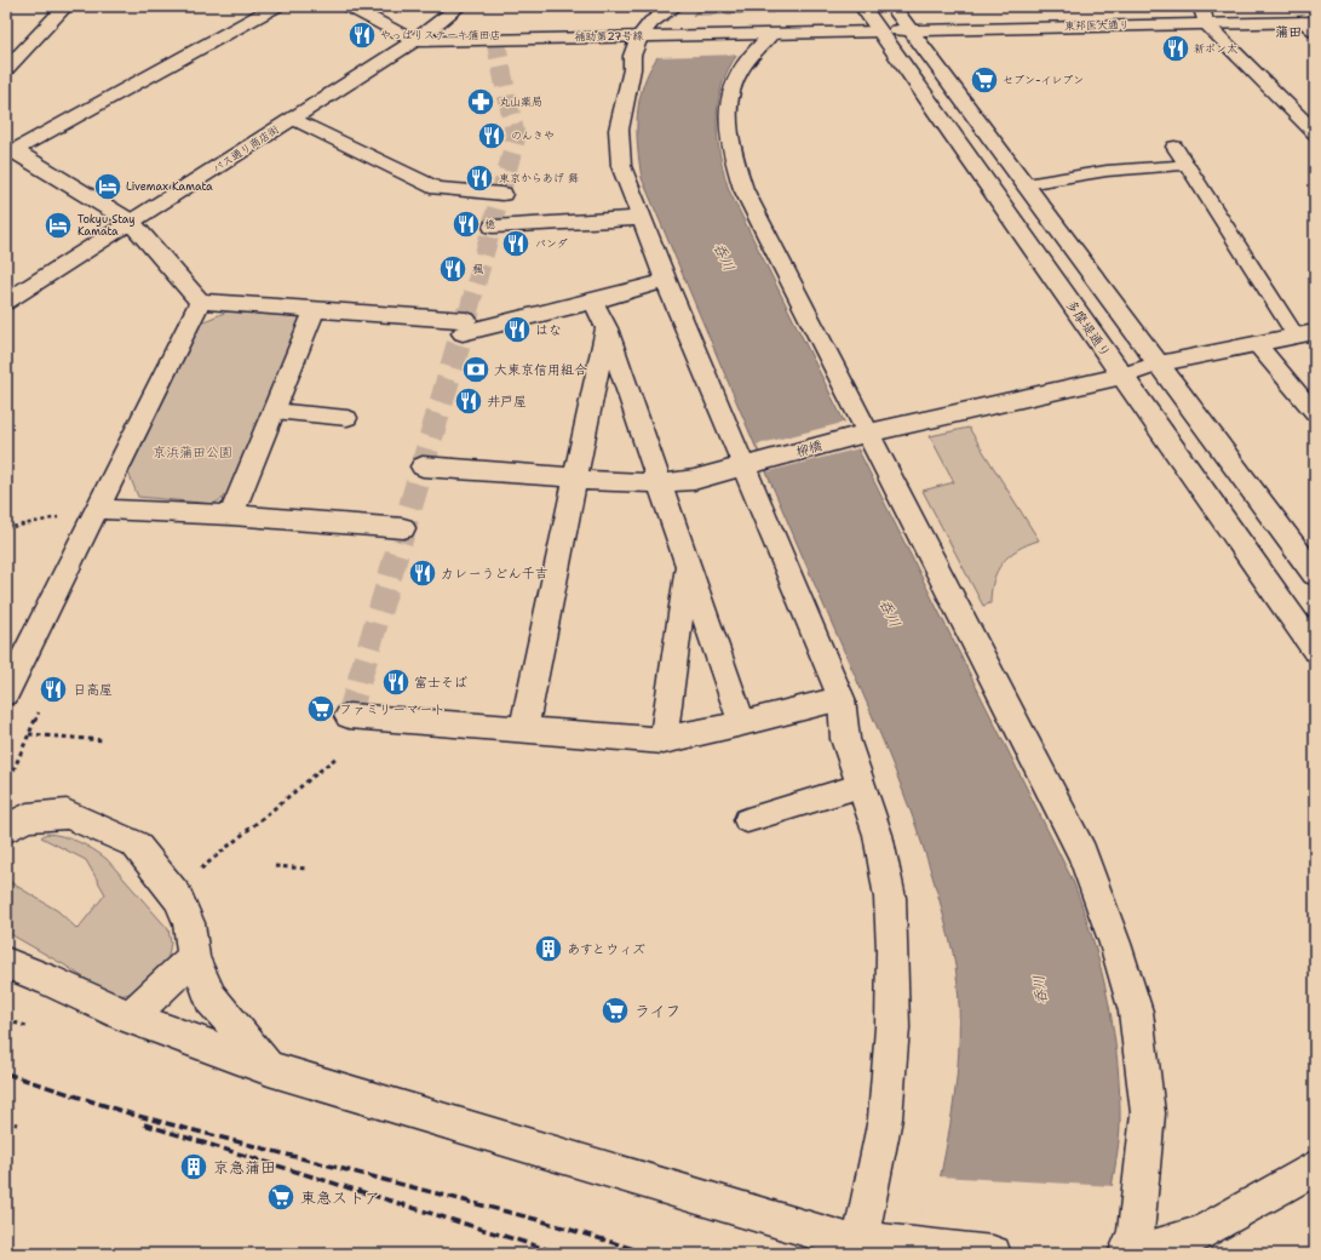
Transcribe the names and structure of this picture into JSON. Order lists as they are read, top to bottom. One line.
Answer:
{"streets":{"street":["東邦医大通り","補助第27号線","バス通り商店街","多摩堤通り","柳橋"]},"crossings":[["東邦医大通り","補助第27号線"],["東邦医大通り","多摩堤通り"],["補助第27号線","バス通り商店街"],["補助第27号線","多摩堤通り"],["多摩堤通り","柳橋"]],"districts":["蒲田"],"water":["呑川"],"parks":["京浜蒲田公園"],"places":{"restaurant":["やっぱりステーキ蒲田店","新ポン太","のんきや","東京からあげ 舞","檍","パンダ","楓","はな","井戸屋","カレーうどん千吉","富士そば","日高屋"],"supermarket":["セブン-イレブン","ファミリーマート","ライフ","東急ストア"],"pharmacy":["丸山薬局"],"hotel":["Livemax Kamata","Tokyu Stay Kamata"],"bank":["大東京信用組合"],"building":["あすとウィズ","京急蒲田"]}}
